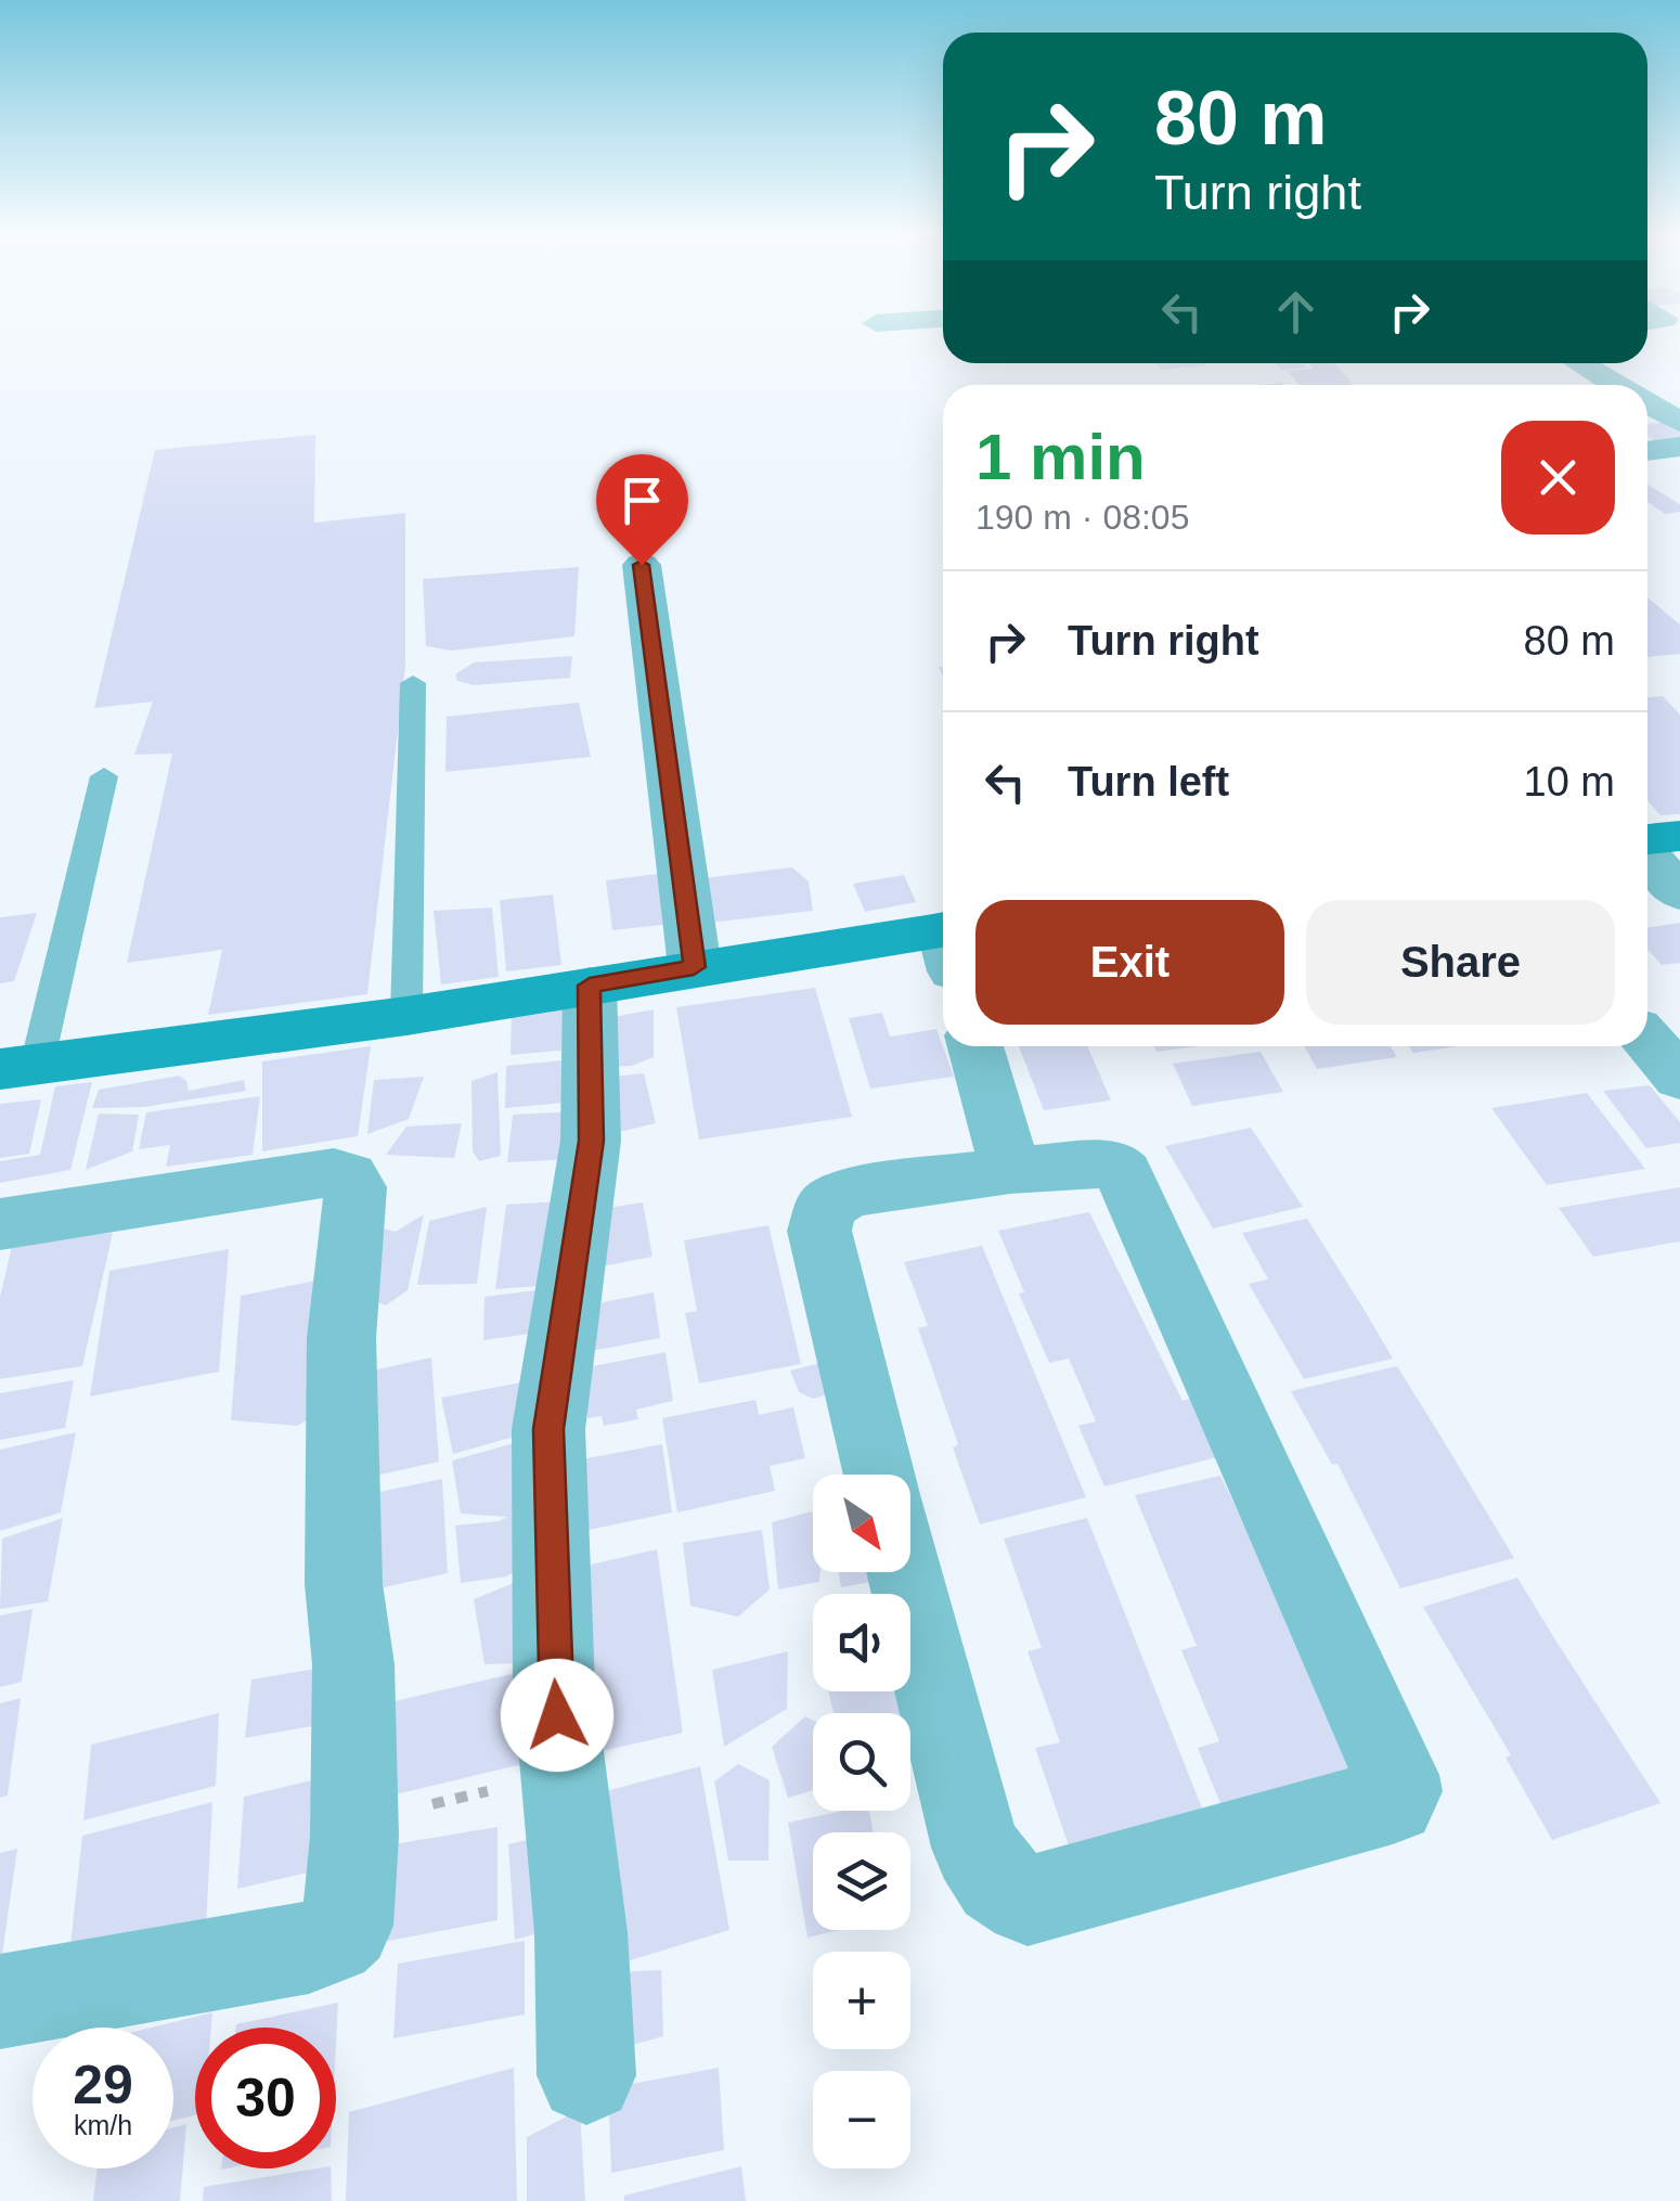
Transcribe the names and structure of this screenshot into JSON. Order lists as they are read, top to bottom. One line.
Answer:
{"north":"bottom right","page":{"turn":["80 m","Turn right"],"heading":["1 min","190 m · 08:05"],"list":[{"name":"Turn right","value":"80 m"},{"name":"Turn left","value":"10 m"}],"buttons":["Exit","Share"],"map_buttons":["+","−"],"speed":"29 km/h","limit":"30"}}
